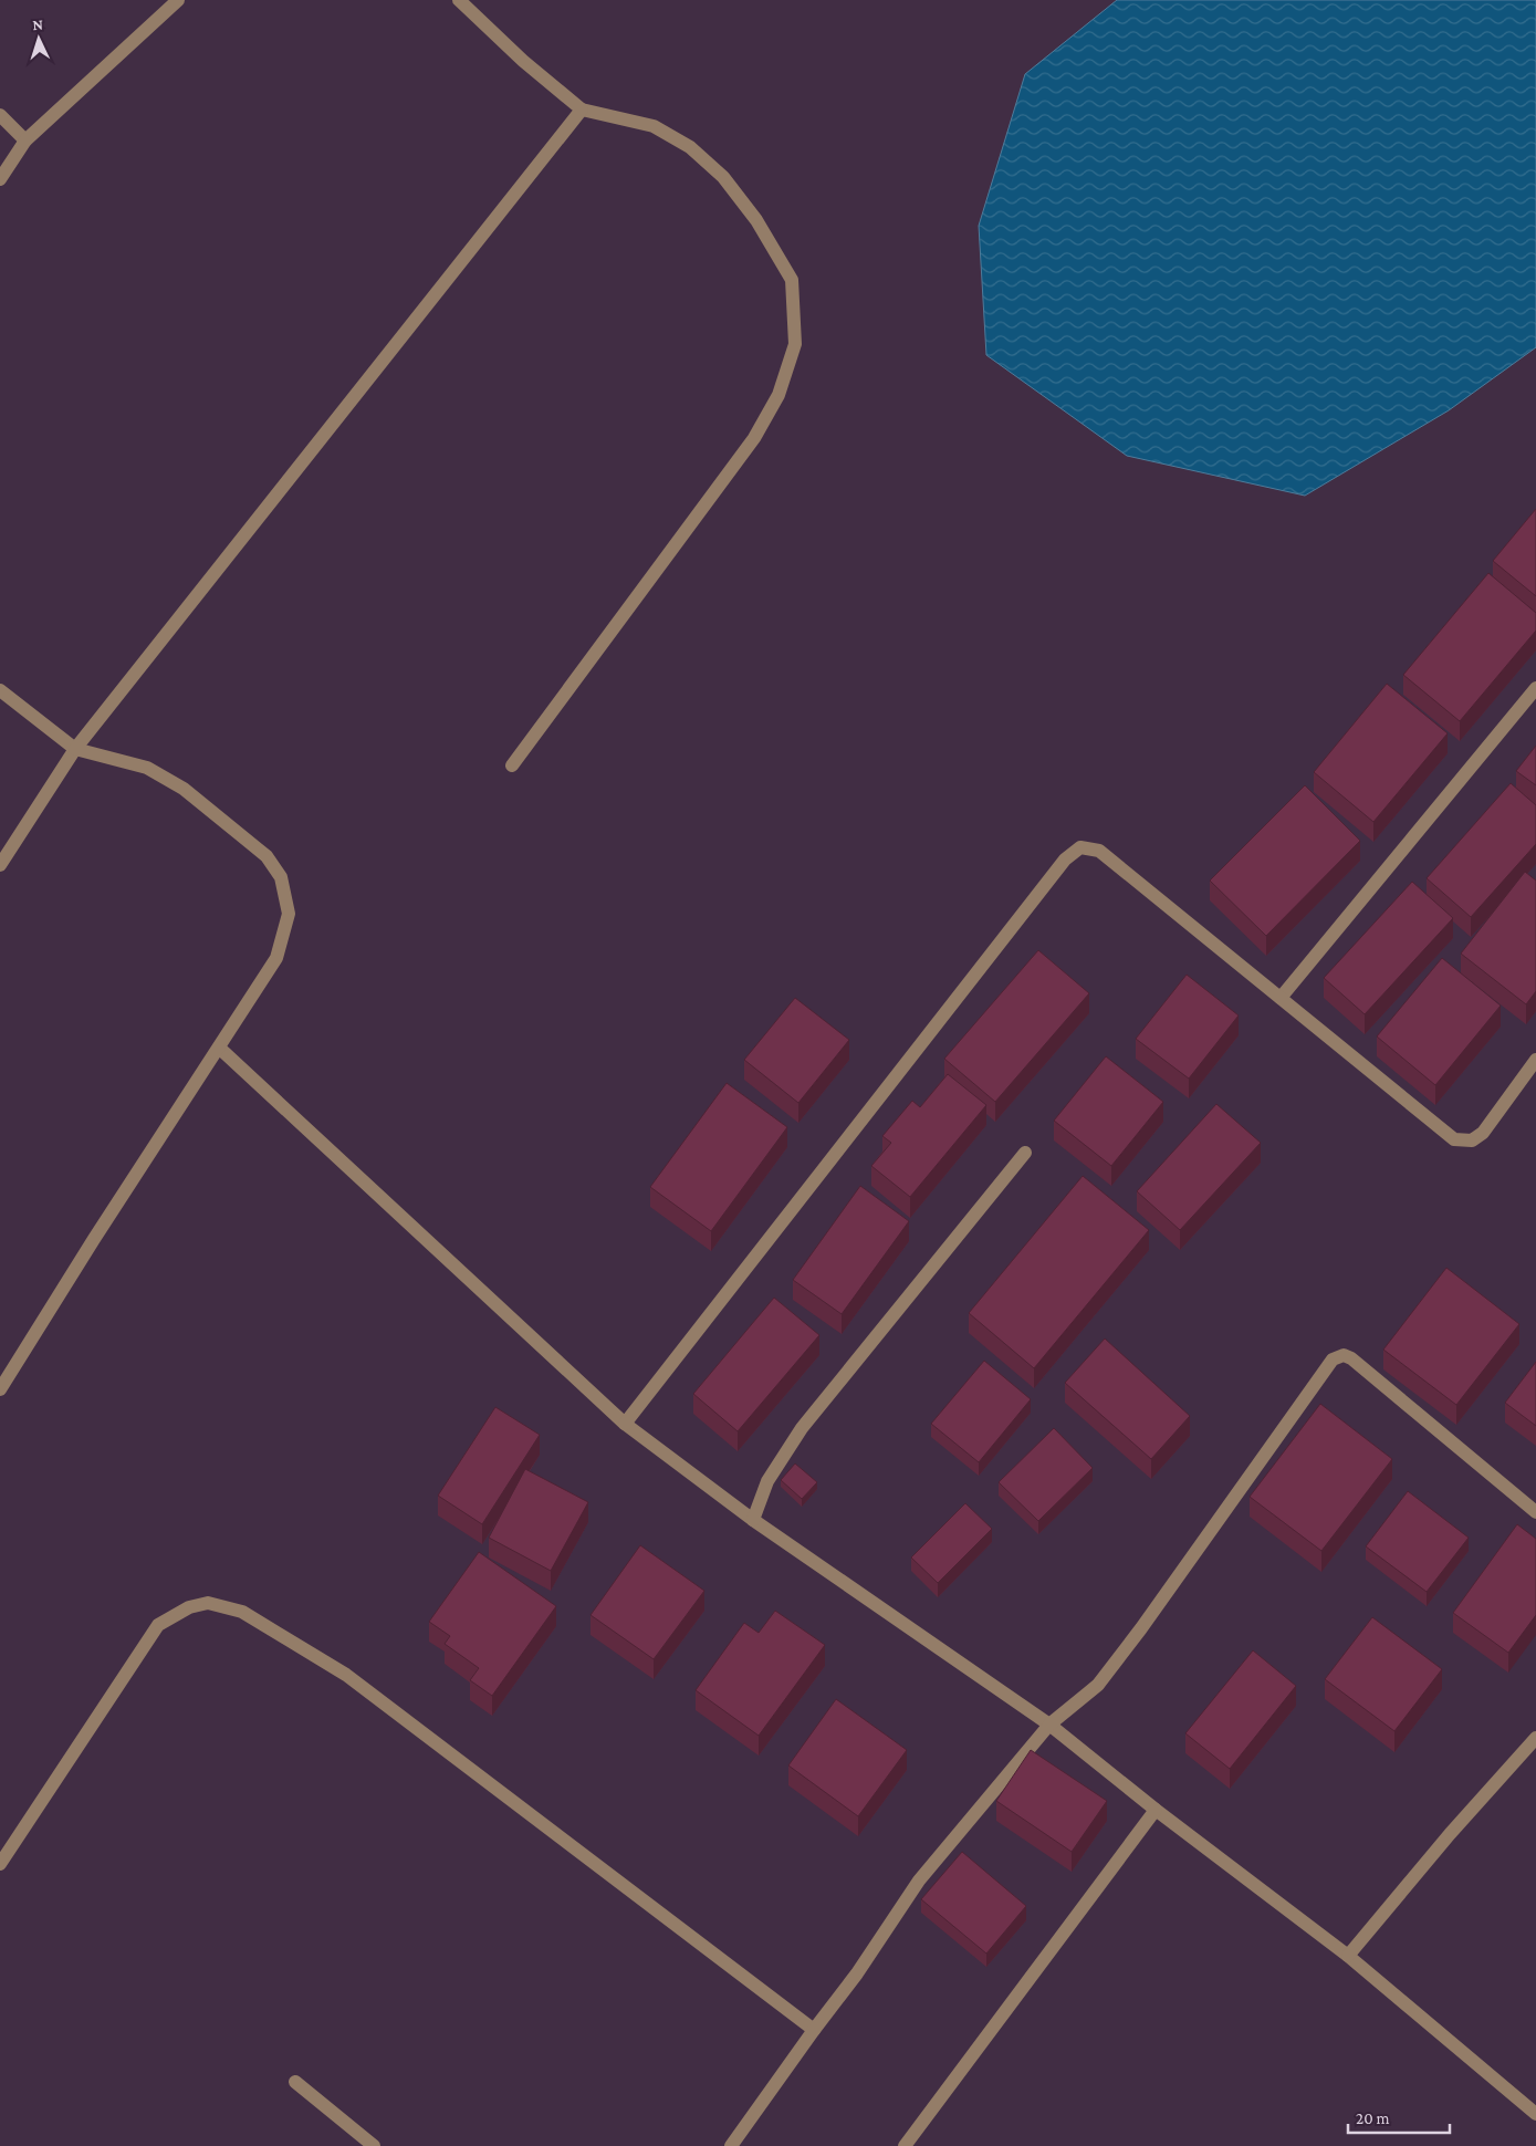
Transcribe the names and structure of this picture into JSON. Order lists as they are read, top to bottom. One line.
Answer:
{"scale_bar":"20 m","north":"top"}
